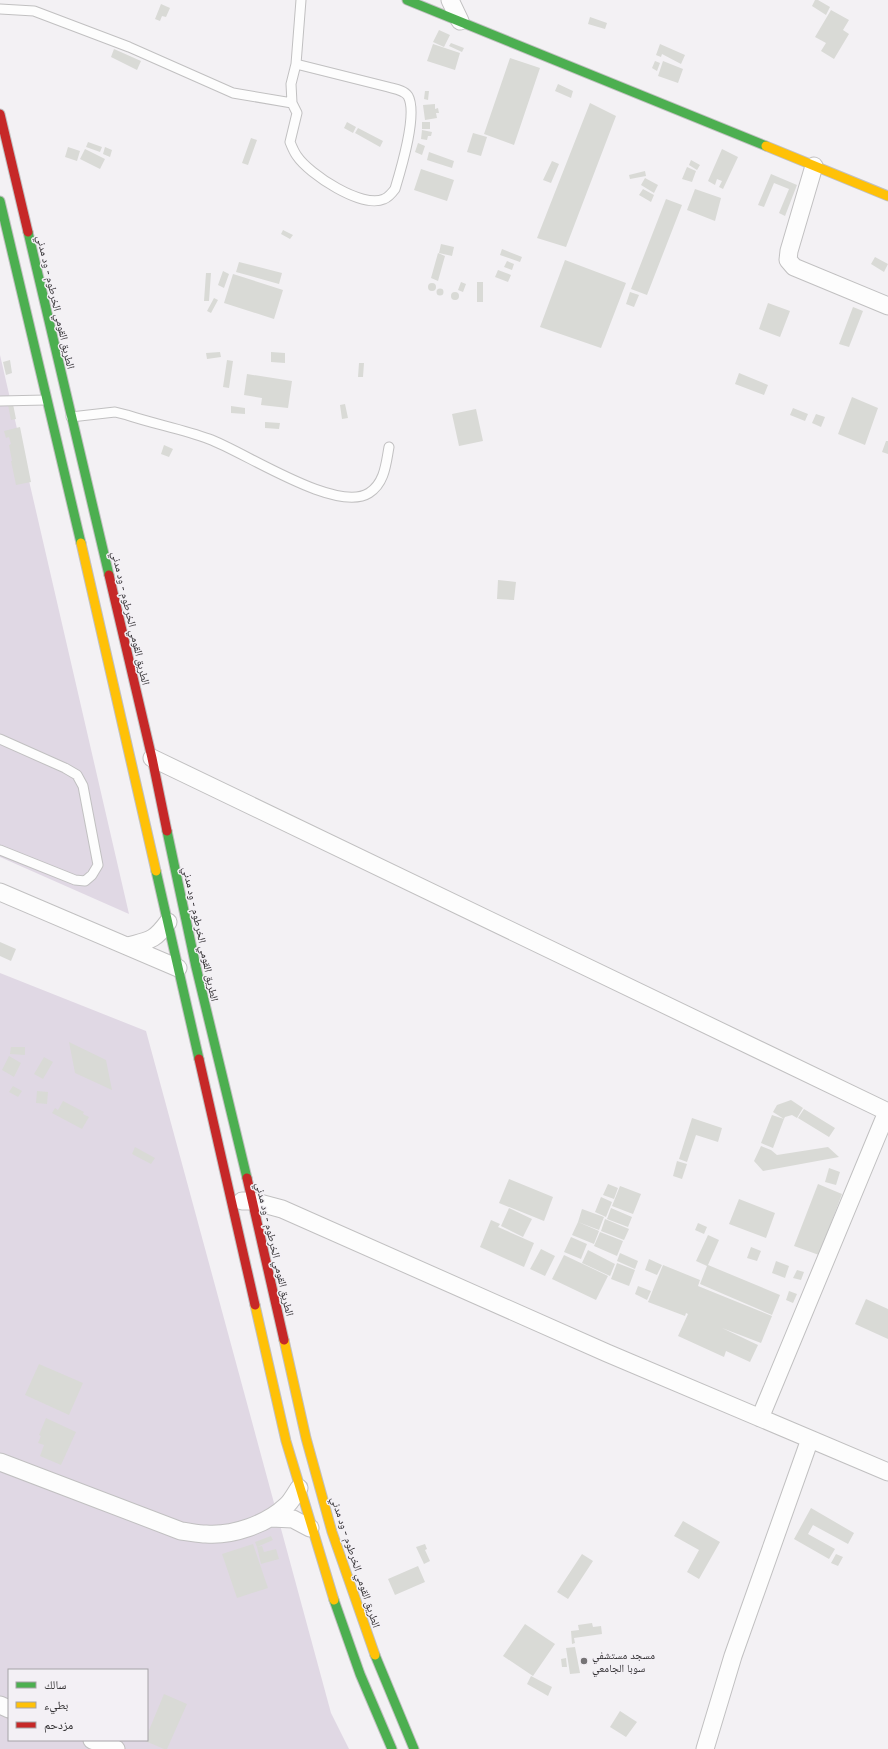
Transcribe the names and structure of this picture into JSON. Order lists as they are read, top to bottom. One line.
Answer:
{"streets":{"main road":["الطريق القومي الخرطوم - ود مدني"]},"places":["مسجد مستشفي سوبا الجامعي"],"legend":["سالك","بطيء","مزدحم"]}
